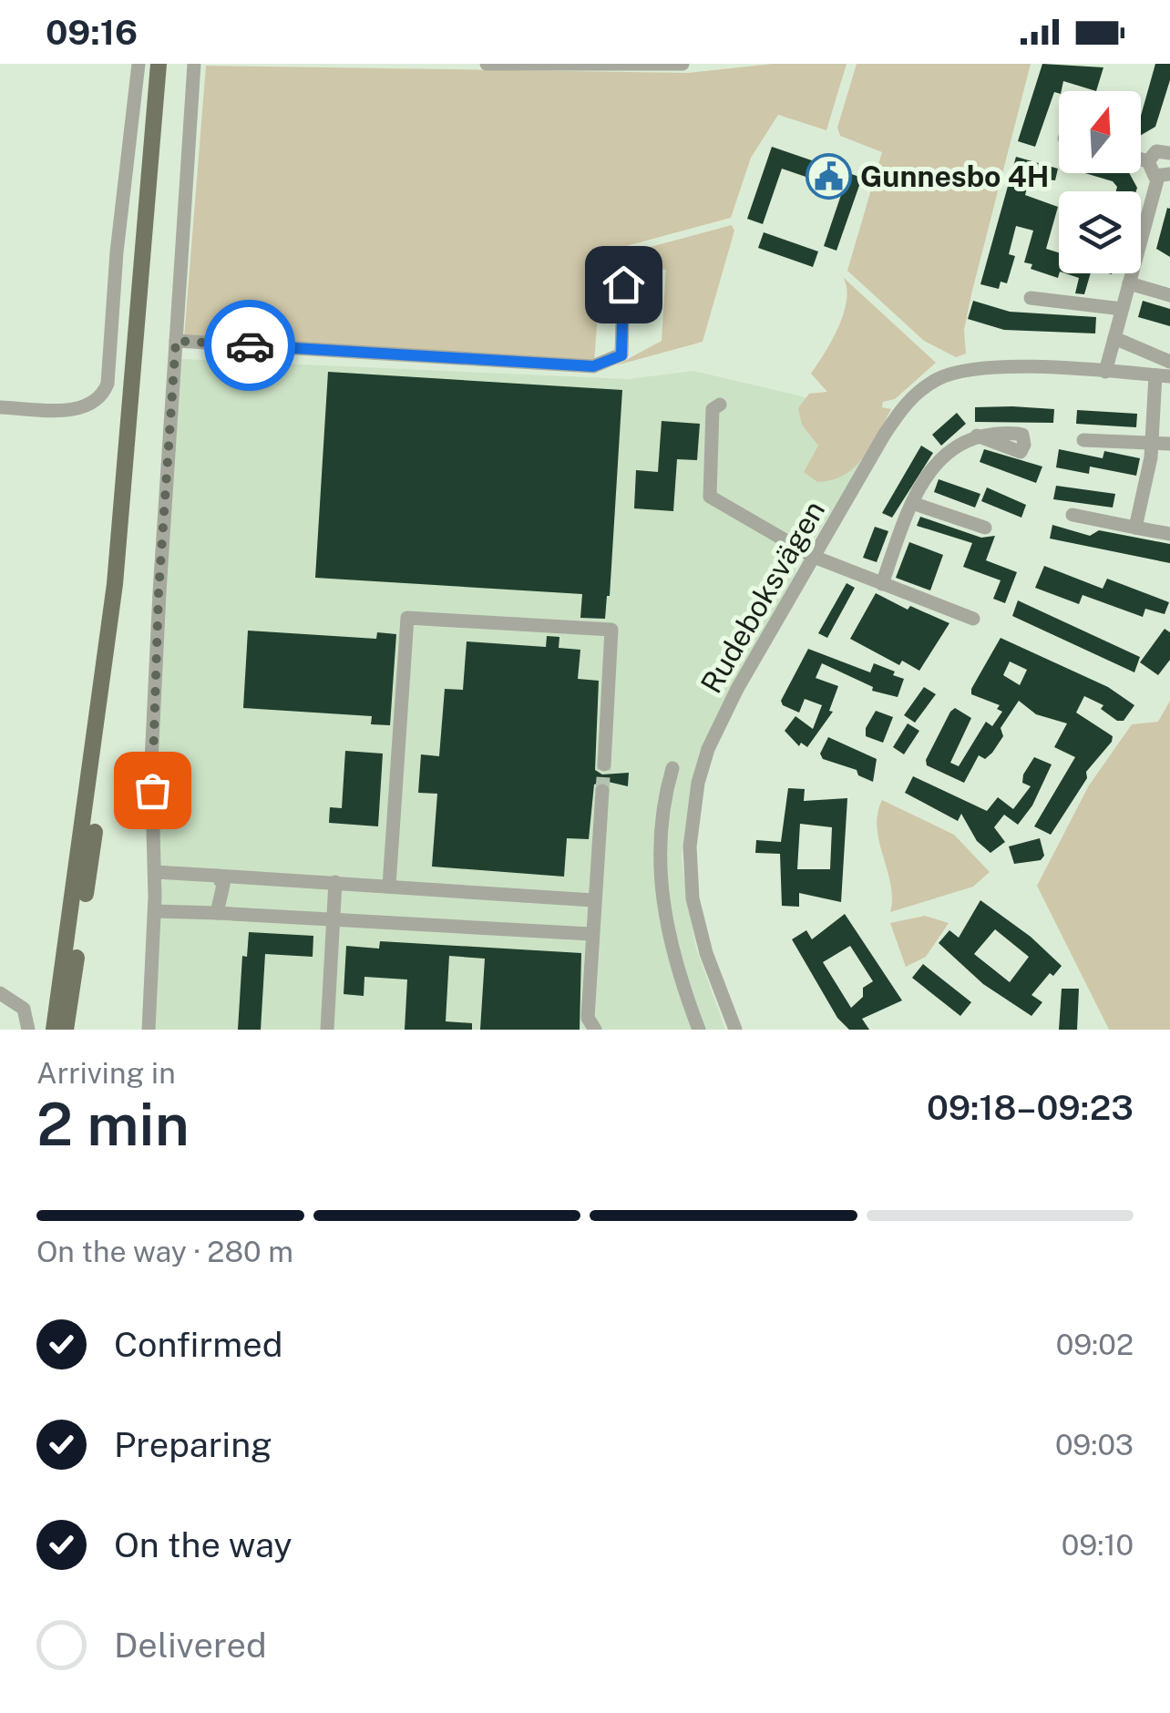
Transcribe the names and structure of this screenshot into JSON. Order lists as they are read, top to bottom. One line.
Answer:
{"streets":{"street":["Rudeboksvägen"]},"places":{"public building":["Gunnesbo 4H"]},"north":"top","page":{"status":"09:16","heading":["2 min","Arriving in","09:18–09:23"],"bar":"On the way · 280 m","list":[["Confirmed","09:02"],["Preparing","09:03"],["On the way","09:10"],"Delivered"]}}
